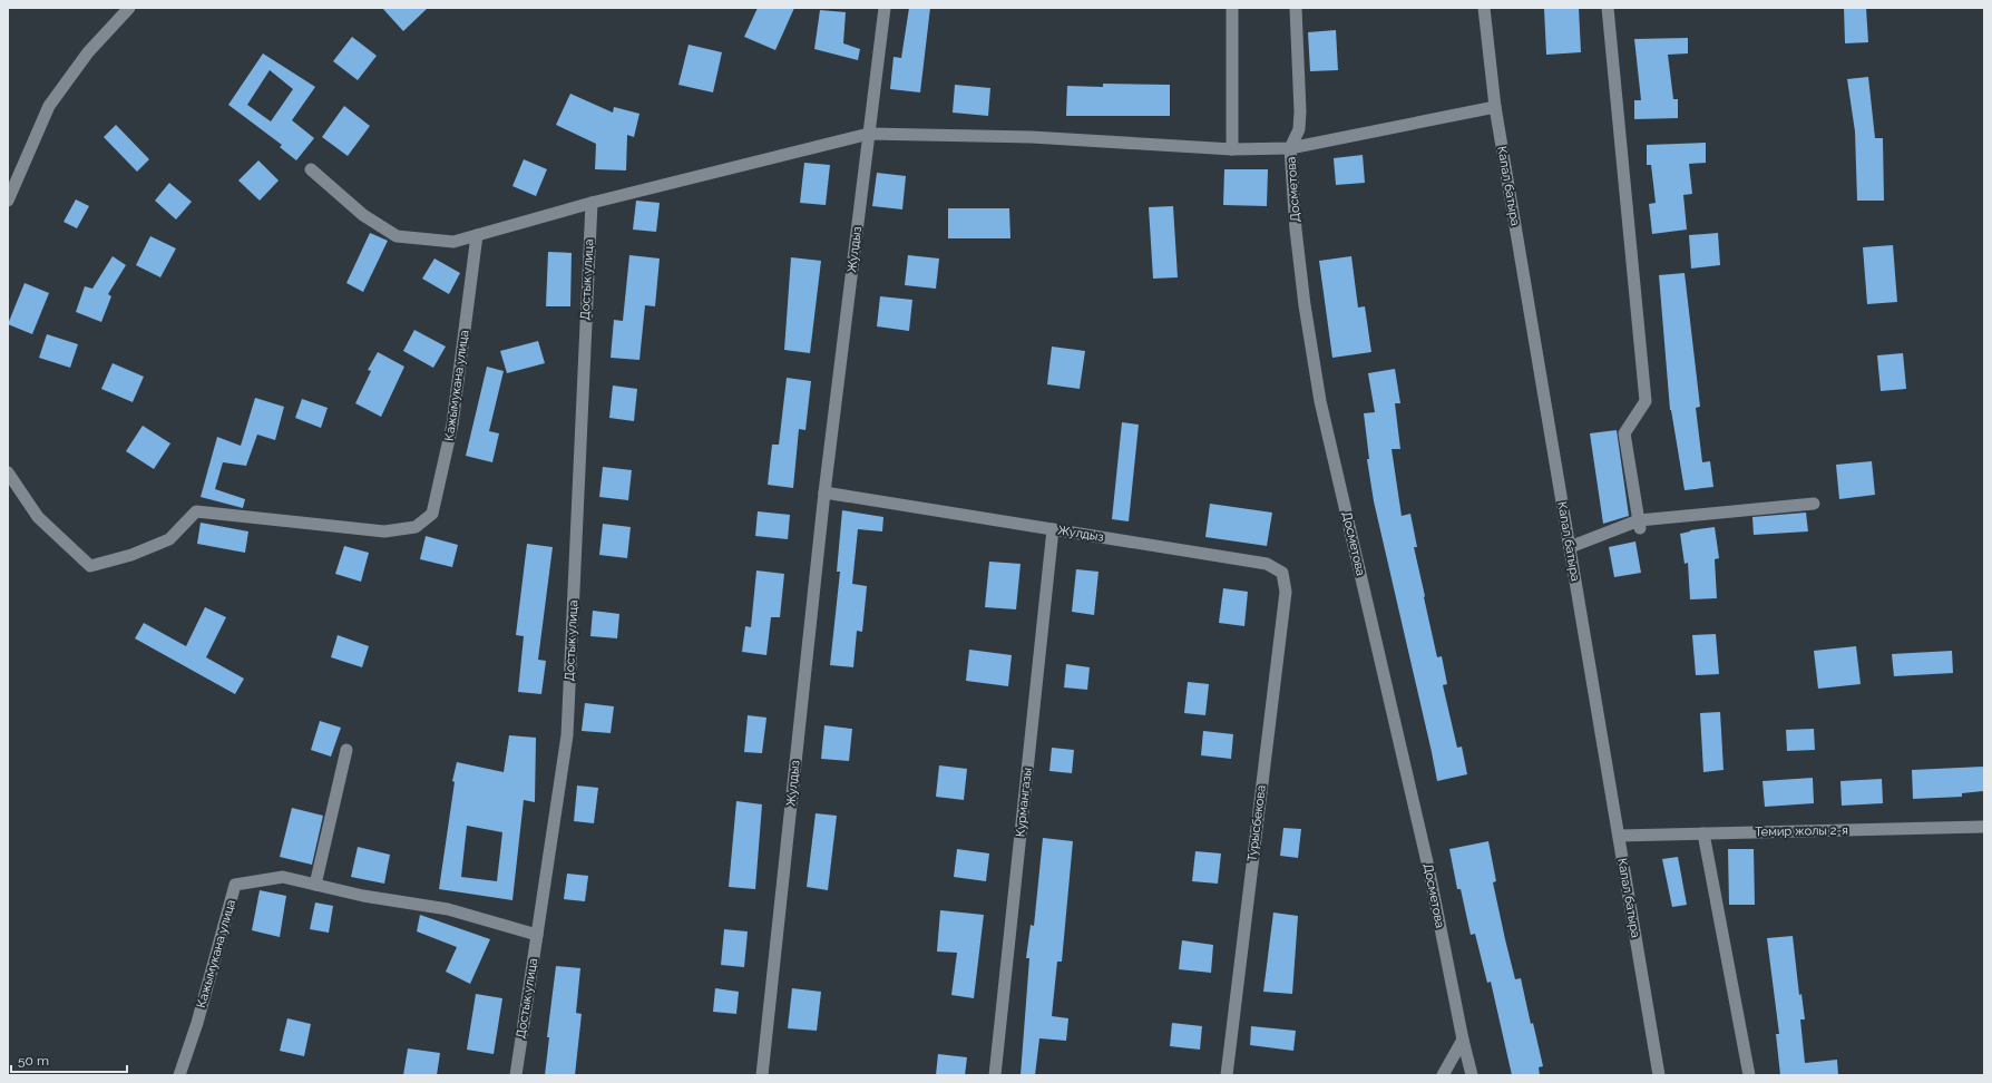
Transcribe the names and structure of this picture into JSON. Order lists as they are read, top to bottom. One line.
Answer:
{"streets":{"street":["Капал батыра","Досметова","Жулдыз","Достык улица","Кажымукана улица","Курмангазы","Турысбекова","Темир жолы 2-я"]},"crossings":[["Капал батыра","Темир жолы 2-я"],["Жулдыз","Курмангазы"],["Жулдыз","Турысбекова"],["Достык улица","Кажымукана улица"]],"scale_bar":"50 m"}
